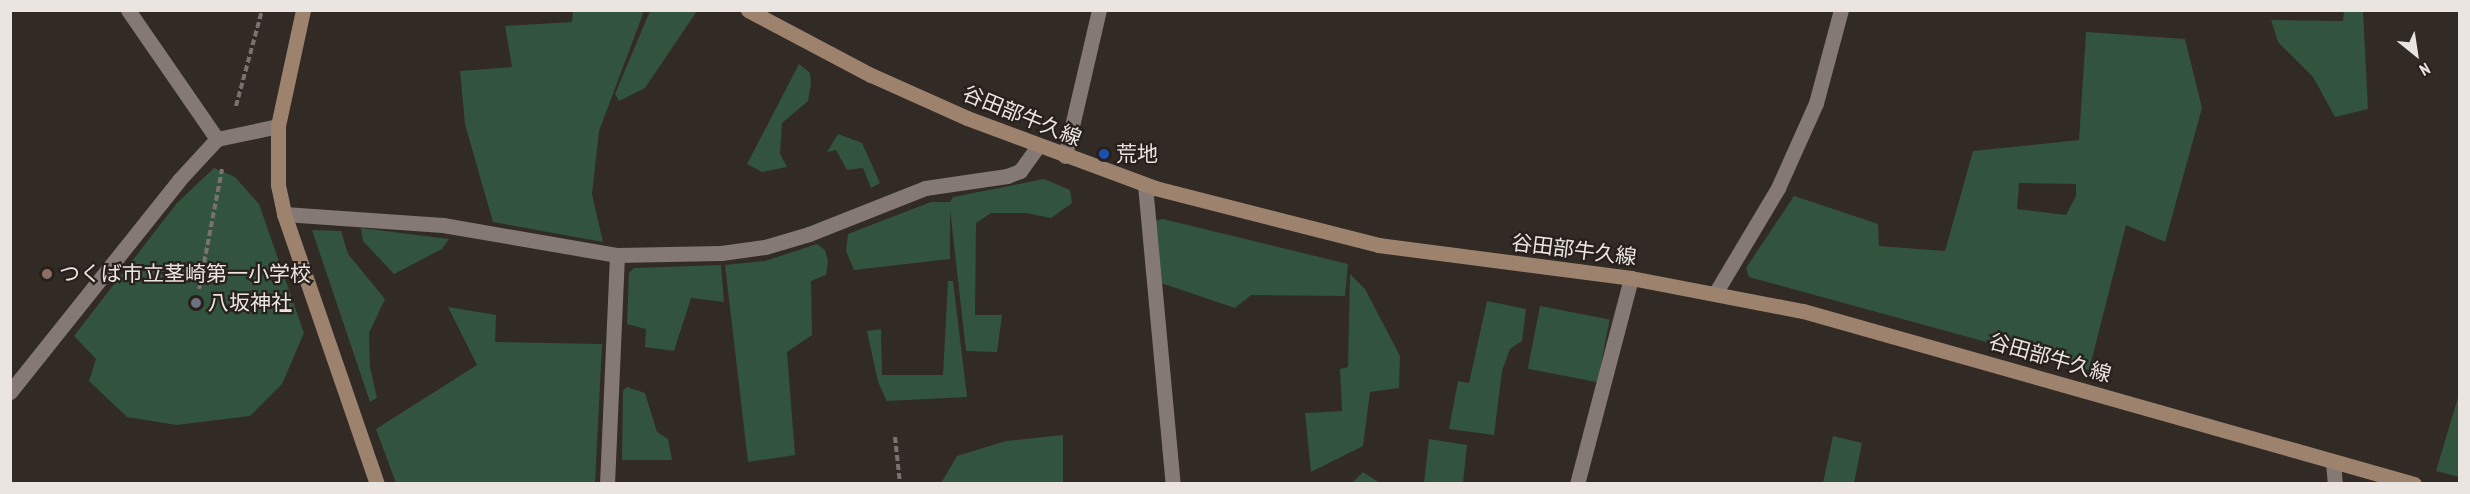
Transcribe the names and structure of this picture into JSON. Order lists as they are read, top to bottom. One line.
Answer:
{"streets":{"main road":["谷田部牛久線"]},"places":["荒地","つくば市立茎崎第一小学校","八坂神社"],"north":"bottom right"}
